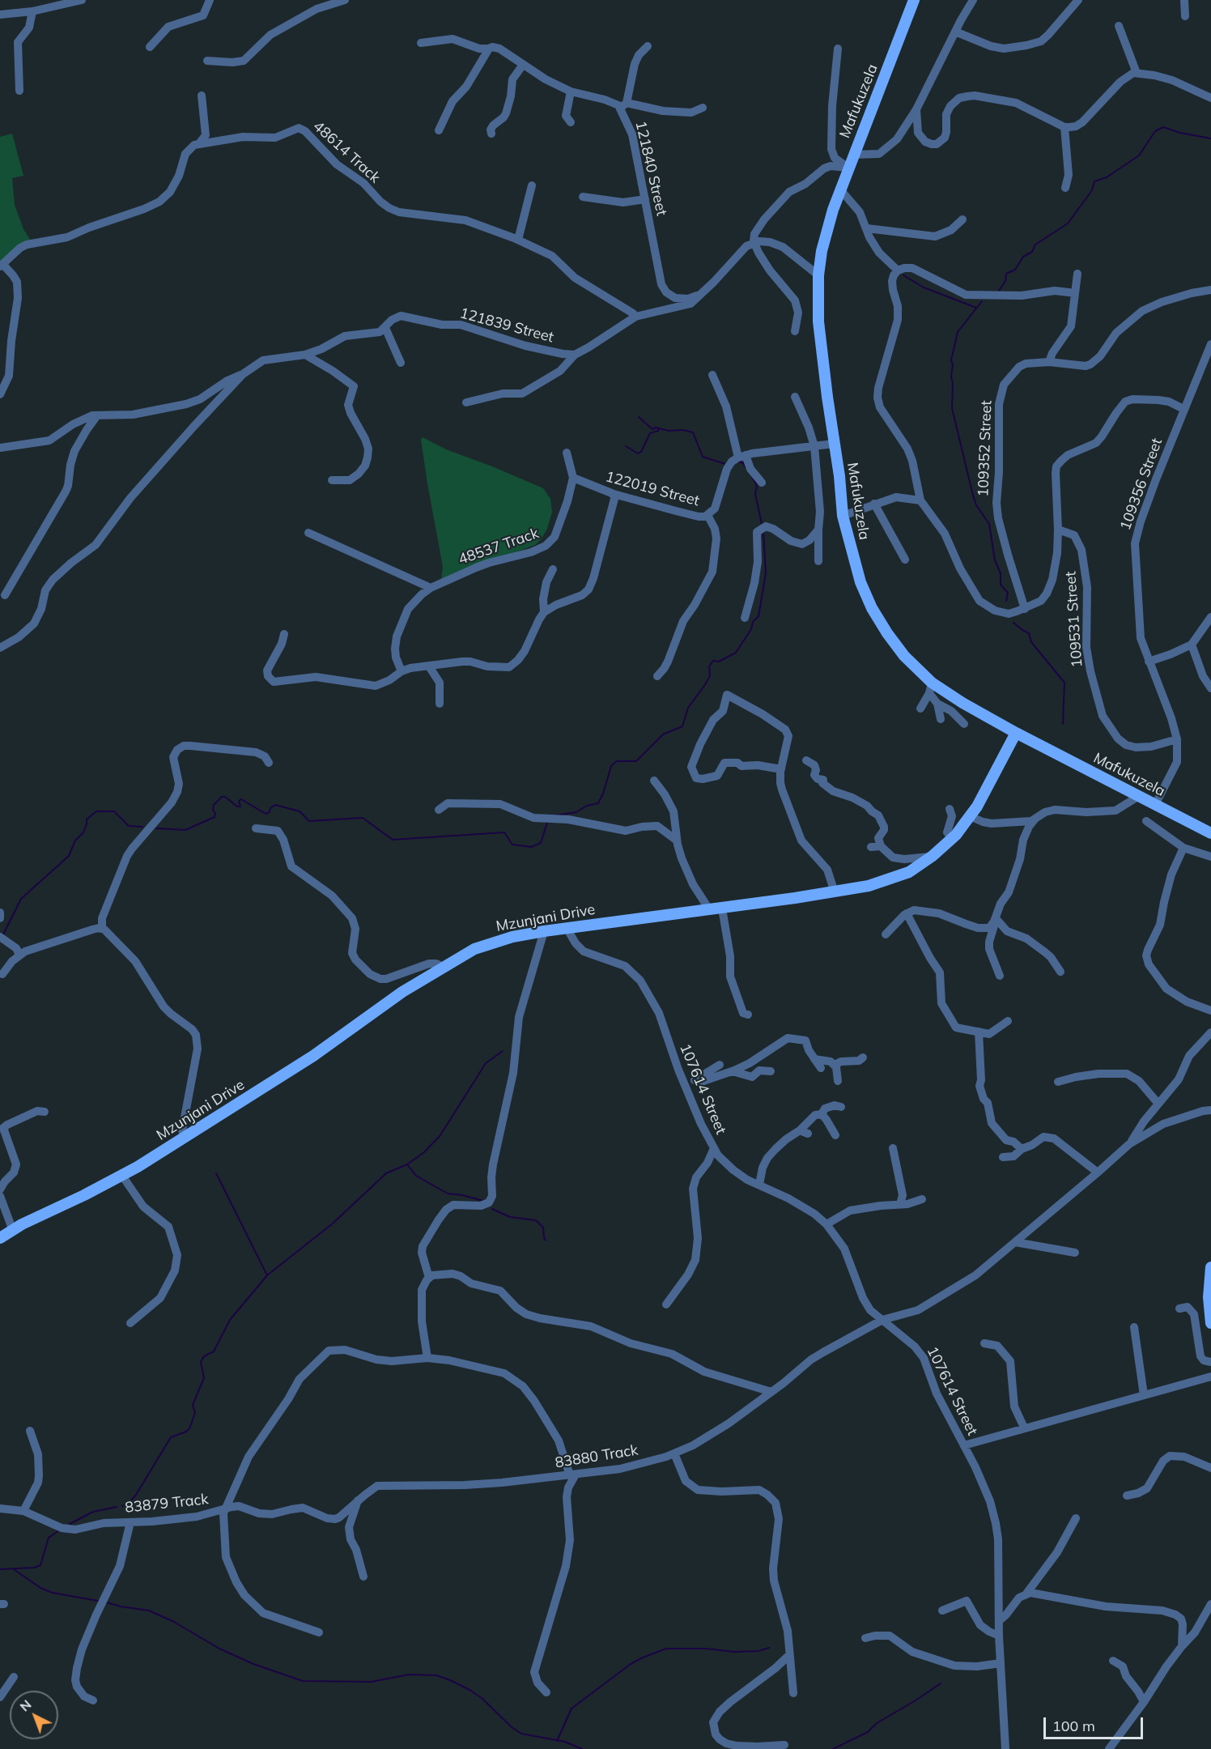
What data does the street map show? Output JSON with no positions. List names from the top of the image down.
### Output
{
  "streets": {
    "main road": ["Mafukuzela", "Mzunjani Drive"],
    "street": [
      "48614 Track",
      "121840 Street",
      "121839 Street",
      "109352 Street",
      "109356 Street",
      "122019 Street",
      "48537 Track",
      "109531 Street",
      "107614 Street",
      "83880 Track",
      "83879 Track"
    ]
  },
  "crossings": [
    ["Mafukuzela", "109356 Street"],
    ["Mafukuzela", "Mzunjani Drive"],
    ["109356 Street", "109531 Street"],
    ["122019 Street", "48537 Track"],
    ["Mzunjani Drive", "107614 Street"],
    ["107614 Street", "83880 Track"],
    ["83880 Track", "83879 Track"]
  ],
  "scale_bar": "100 m",
  "north": "top left"
}
